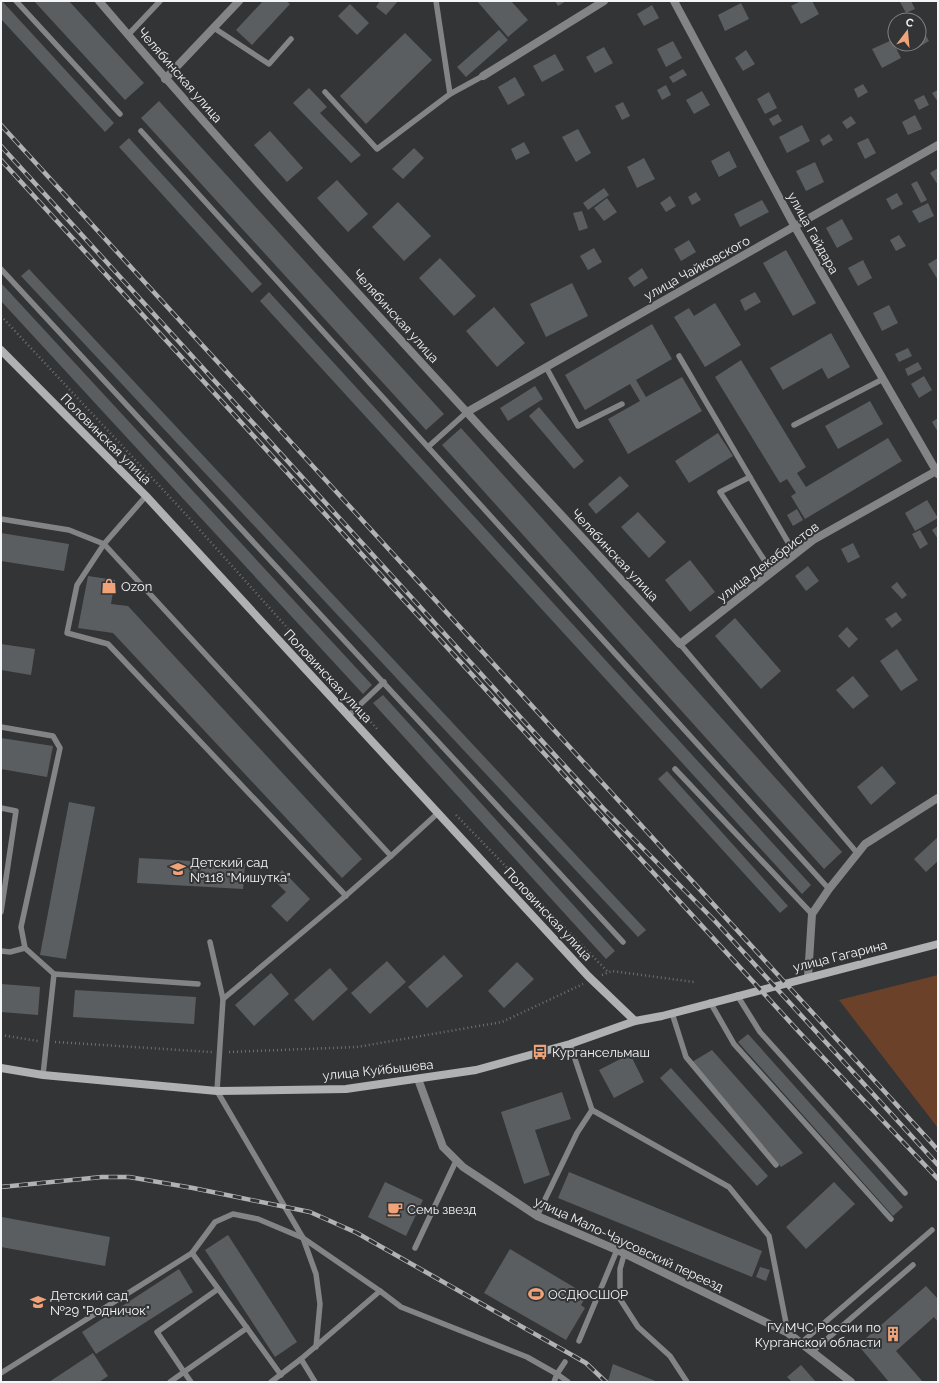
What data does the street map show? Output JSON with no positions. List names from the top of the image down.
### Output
{
  "streets": {
    "main road": ["Половинская улица", "улица Гагарина", "улица Куйбышева"],
    "street": [
      "Челябинская улица",
      "улица Гайдара",
      "улица Чайковского",
      "улица Декабристов",
      "улица Мало-Чаусовский переезд"
    ]
  },
  "crossings": [
    ["Челябинская улица", "улица Чайковского"],
    ["Челябинская улица", "улица Декабристов"],
    ["улица Гайдара", "улица Чайковского"],
    ["улица Гайдара", "улица Декабристов"],
    ["Половинская улица", "улица Куйбышева"],
    ["улица Гагарина", "улица Куйбышева"],
    ["улица Куйбышева", "улица Мало-Чаусовский переезд"]
  ],
  "places": {
    "shop": ["Ozon"],
    "school or university": ["Детский сад №118 \"Мишутка\"", "Детский сад №29 \"Родничок\""],
    "bus stop": ["Кургансельмаш"],
    "cafe": ["Семь звезд"],
    "sports": ["ОСДЮСШОР"],
    "building": ["ГУ МЧС России по Курганской области"]
  },
  "north": "top"
}
